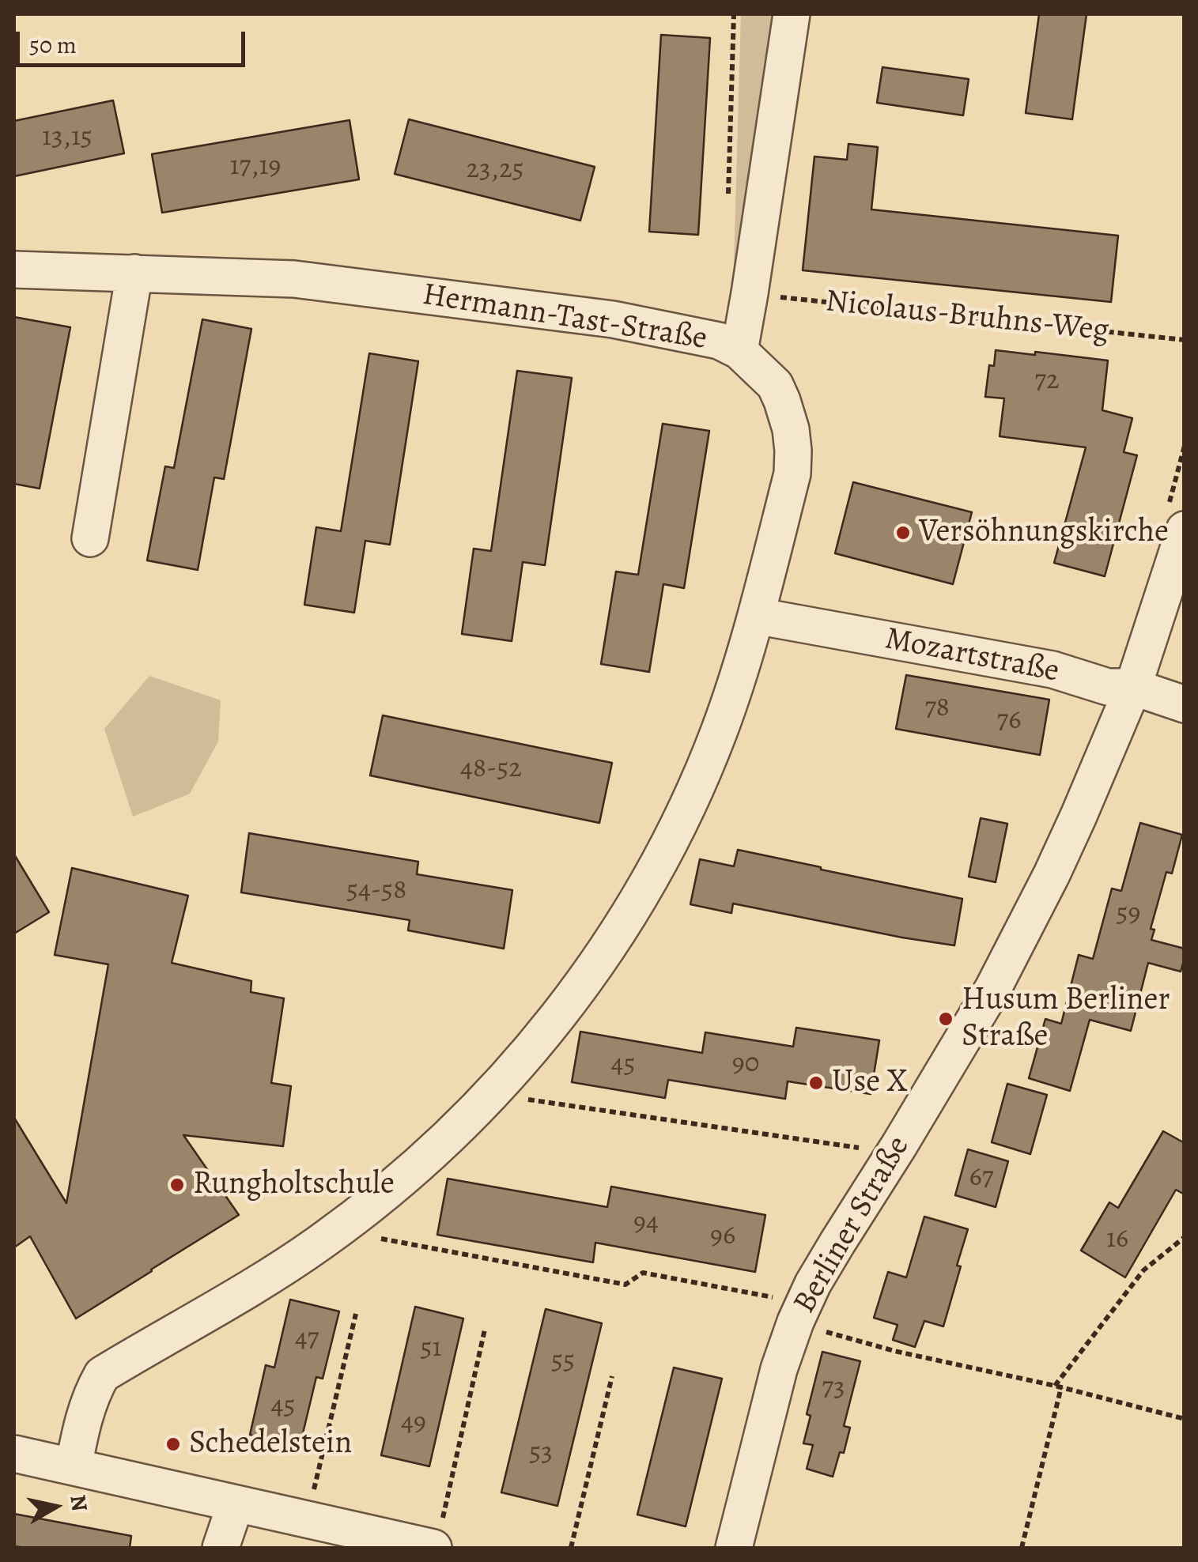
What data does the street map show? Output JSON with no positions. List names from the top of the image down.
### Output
{
  "streets": {
    "street": ["Hermann-Tast-Straße", "Mozartstraße", "Berliner Straße"],
    "path": ["Nicolaus-Bruhns-Weg"]
  },
  "crossings": [
    ["Hermann-Tast-Straße", "Mozartstraße"],
    ["Mozartstraße", "Berliner Straße"]
  ],
  "places": [
    "Versöhnungskirche",
    "Husum Berliner Straße",
    "Use X",
    "Rungholtschule",
    "Schedelstein"
  ],
  "house_numbers": [
    "13,15",
    "17,19",
    "23,25",
    "72",
    "78",
    "76",
    "48-52",
    "54-58",
    "59",
    "90",
    "45",
    "67",
    "94",
    "96",
    "16",
    "47",
    "51",
    "55",
    "73",
    "45",
    "49",
    "53"
  ],
  "scale_bar": "50 m",
  "north": "right"
}
